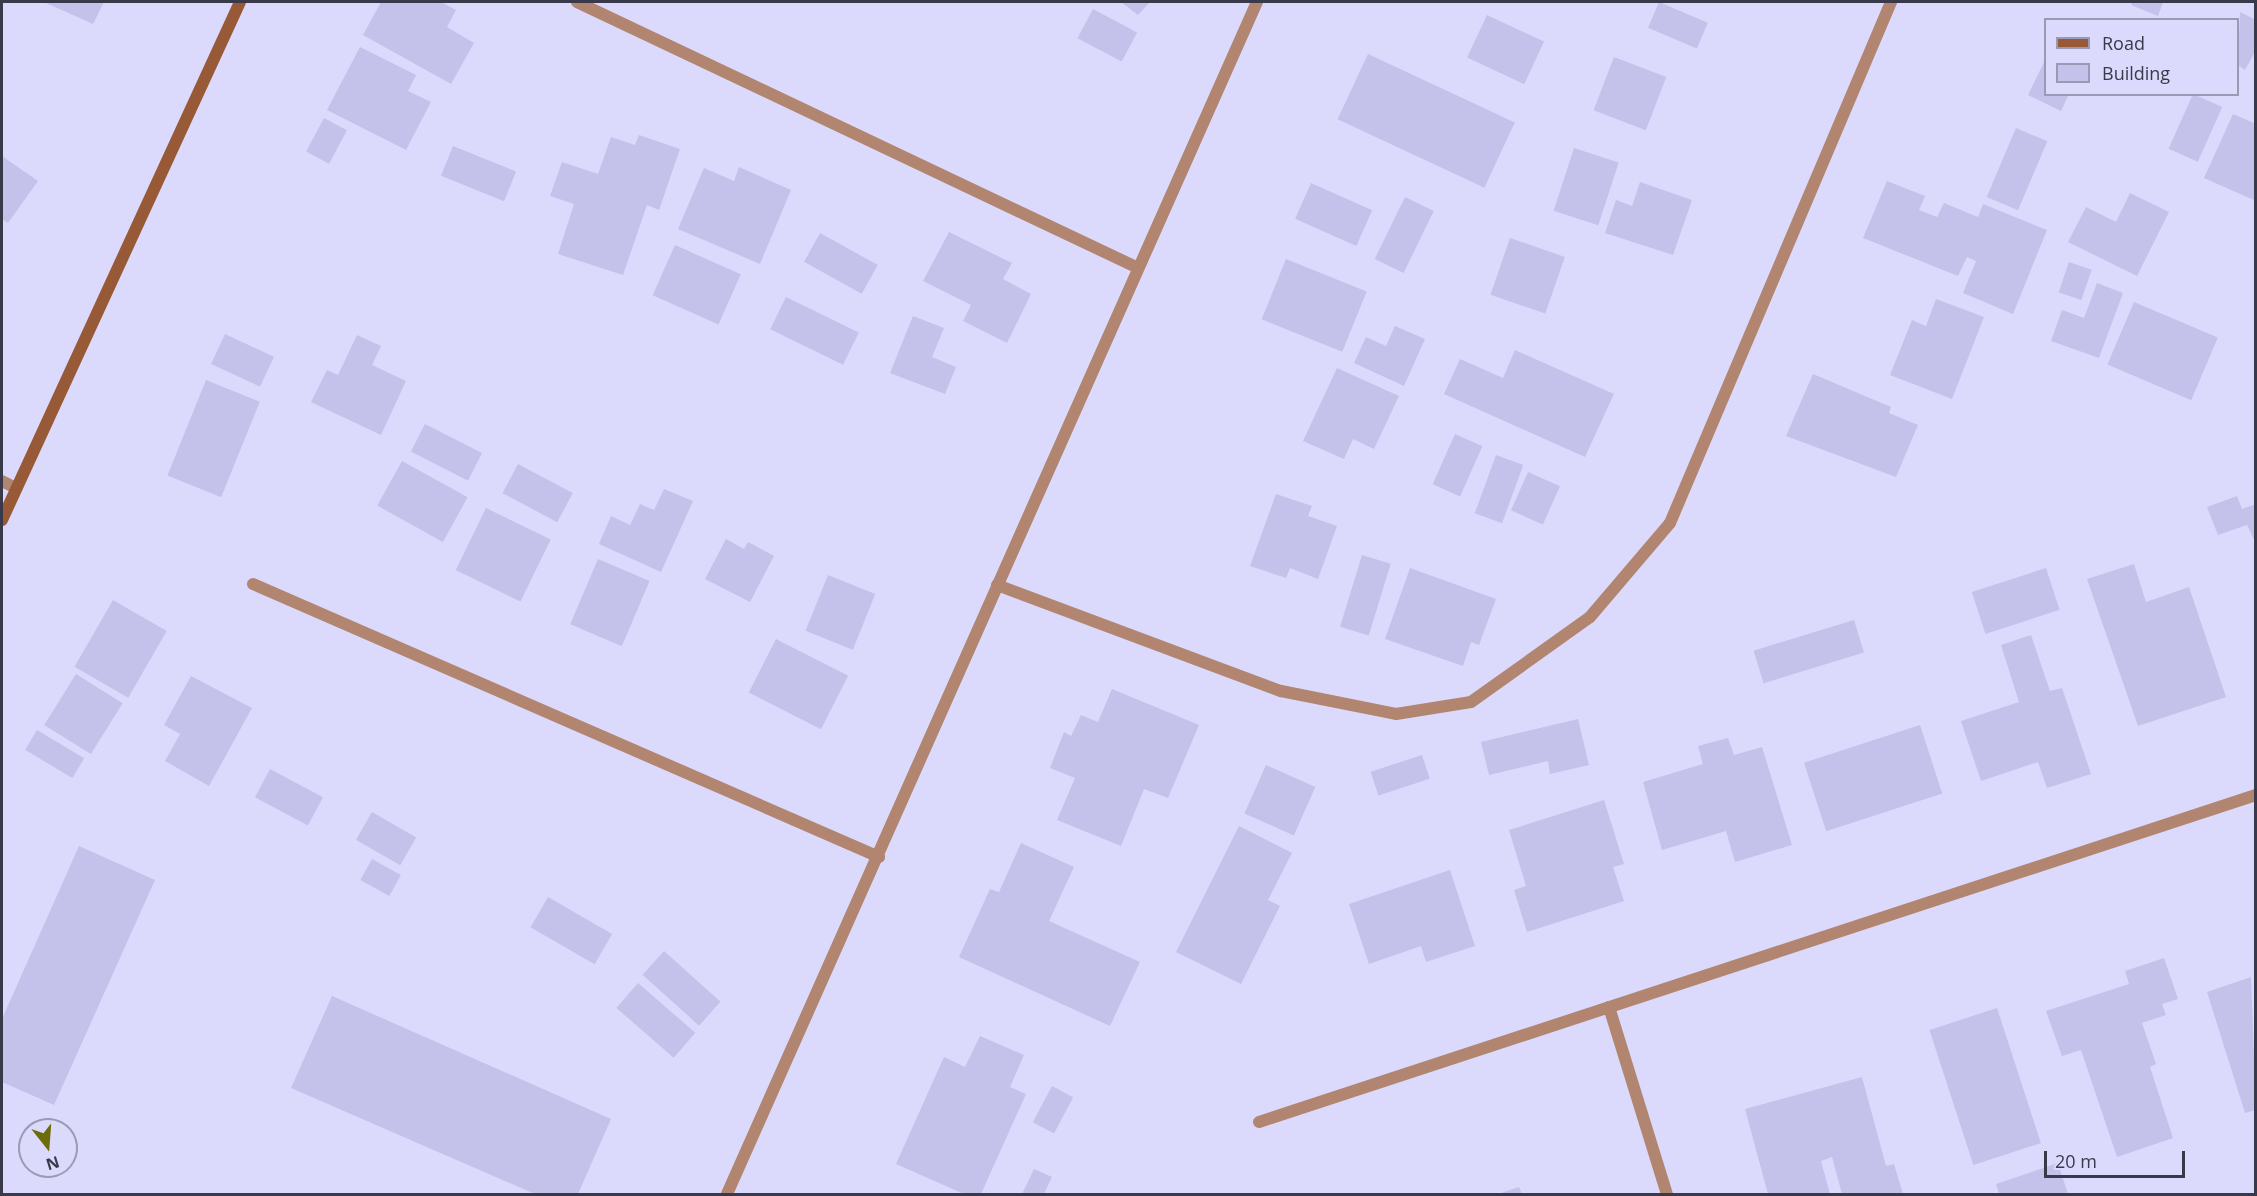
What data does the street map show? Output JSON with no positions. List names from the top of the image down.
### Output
{
  "legend": ["Road", "Building"],
  "scale_bar": "20 m",
  "north": "bottom"
}
